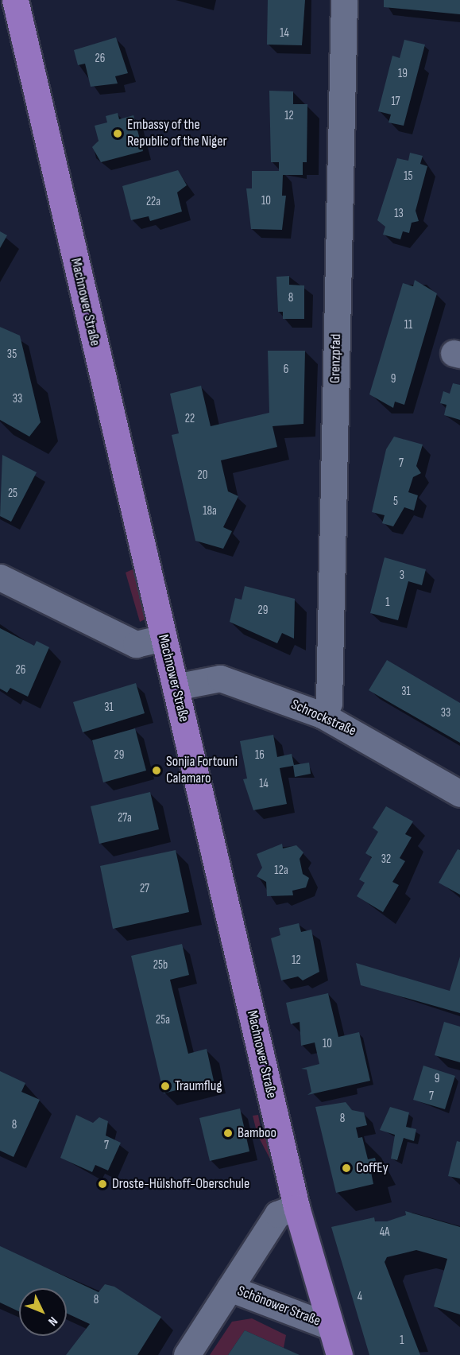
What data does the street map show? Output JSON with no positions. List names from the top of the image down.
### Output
{
  "streets": {
    "main road": ["Machnower Straße"],
    "street": ["Grenzpfad", "Schrockstraße", "Schönower Straße"]
  },
  "crossings": [
    ["Machnower Straße", "Schrockstraße"],
    ["Machnower Straße", "Schönower Straße"],
    ["Grenzpfad", "Schrockstraße"]
  ],
  "places": [
    "Embassy of the Republic of the Niger",
    "Sonjia Fortouni Calamaro",
    "Traumflug",
    "Bamboo",
    "CoffEy",
    "Droste-Hülshoff-Oberschule"
  ],
  "house_numbers": [
    "14",
    "26",
    "19",
    "17",
    "12",
    "15",
    "10",
    "22a",
    "13",
    "8",
    "11",
    "35",
    "6",
    "9",
    "33",
    "22",
    "7",
    "20",
    "25",
    "5",
    "18a",
    "3",
    "1",
    "29",
    "26",
    "31",
    "31",
    "33",
    "29",
    "16",
    "14",
    "27a",
    "32",
    "12a",
    "27",
    "12",
    "25b",
    "25a",
    "10",
    "9",
    "7",
    "8",
    "8",
    "7",
    "4A",
    "4",
    "8",
    "1"
  ],
  "north": "bottom right"
}
